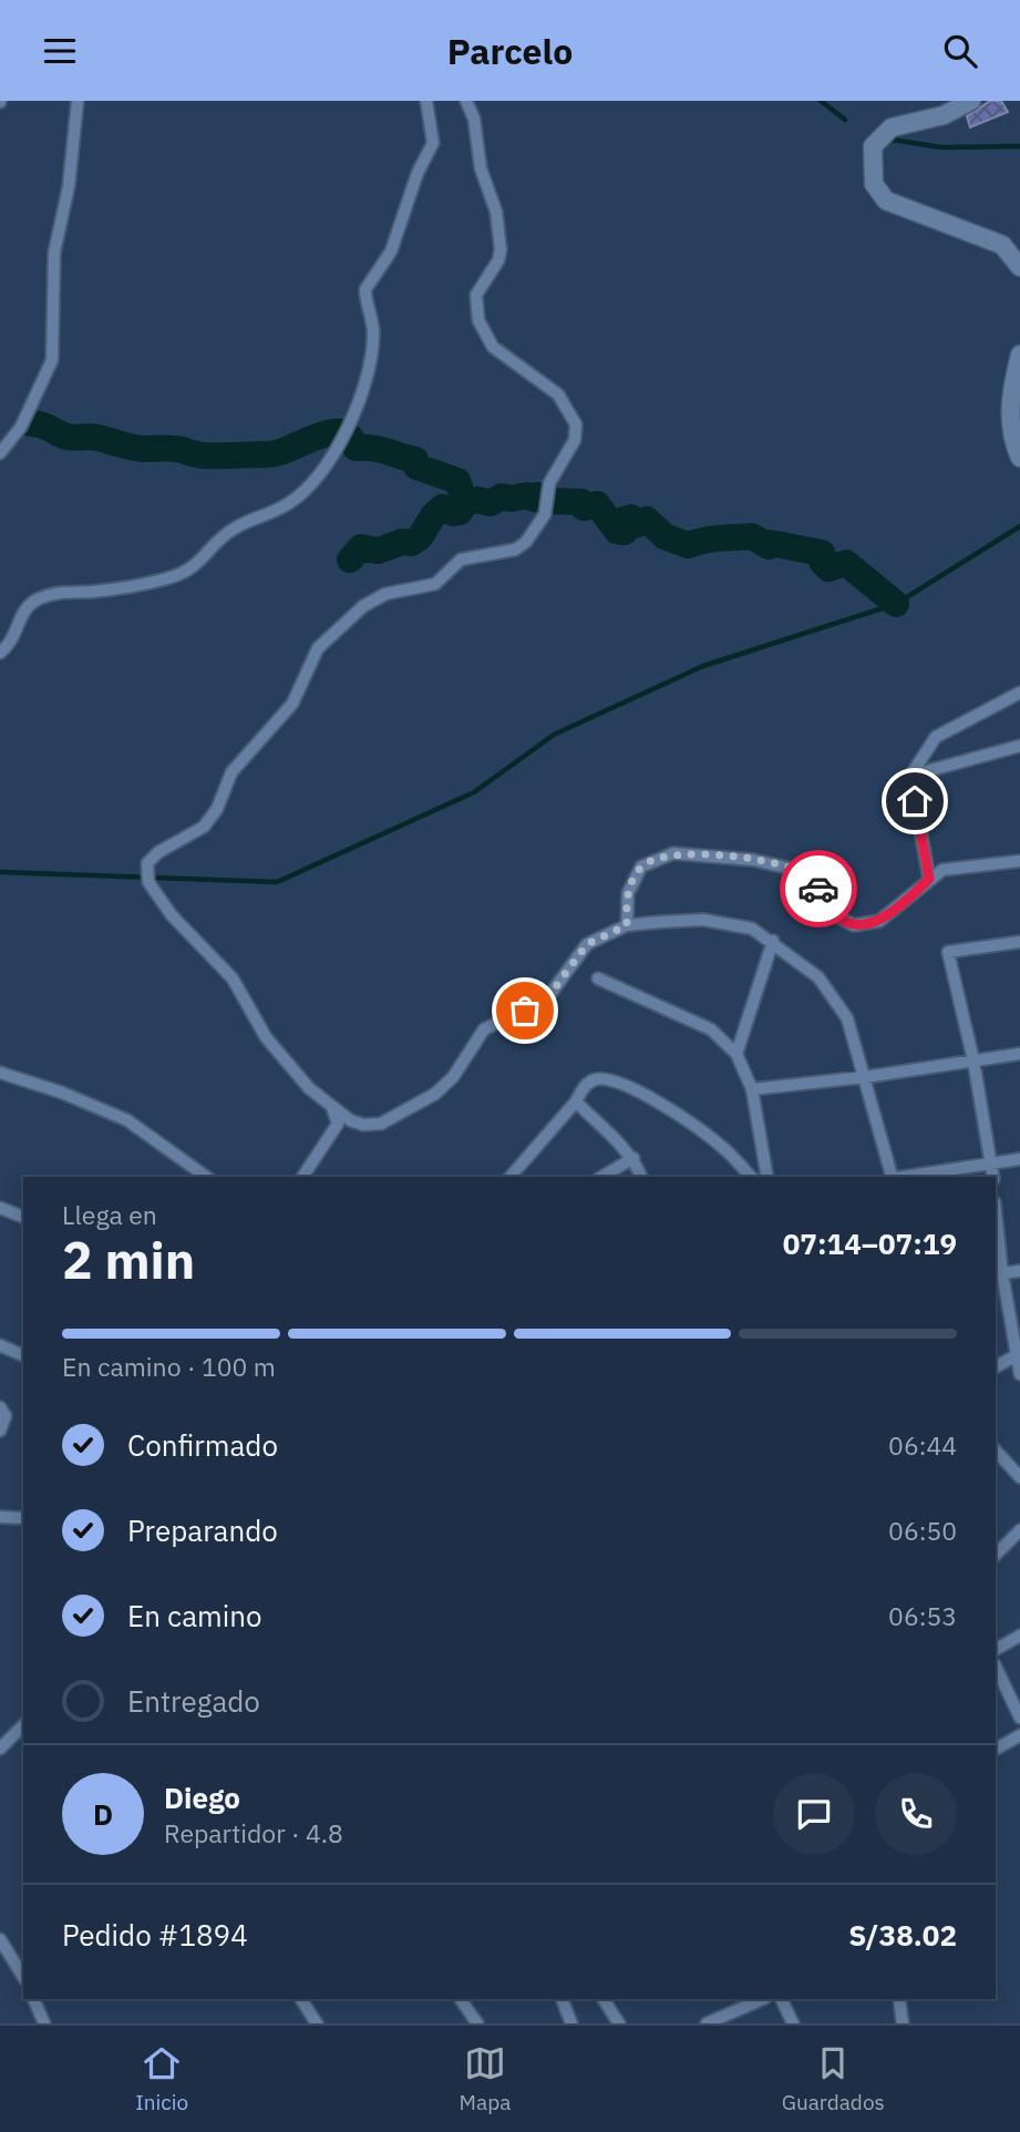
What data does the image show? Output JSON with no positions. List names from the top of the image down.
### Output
{
  "page": {
    "header": "Parcelo",
    "heading": ["2 min", "Llega en", "07:14–07:19"],
    "panel": [
      "Diego",
      "Repartidor · 4.8",
      "Pedido #1894",
      "S/38.02"
    ],
    "bar": "En camino · 100 m",
    "list": [
      ["Confirmado", "06:44"],
      ["Preparando", "06:50"],
      ["En camino", "06:53"],
      "Entregado"
    ],
    "round": "D",
    "tabs": ["Inicio", "Mapa", "Guardados"]
  }
}
